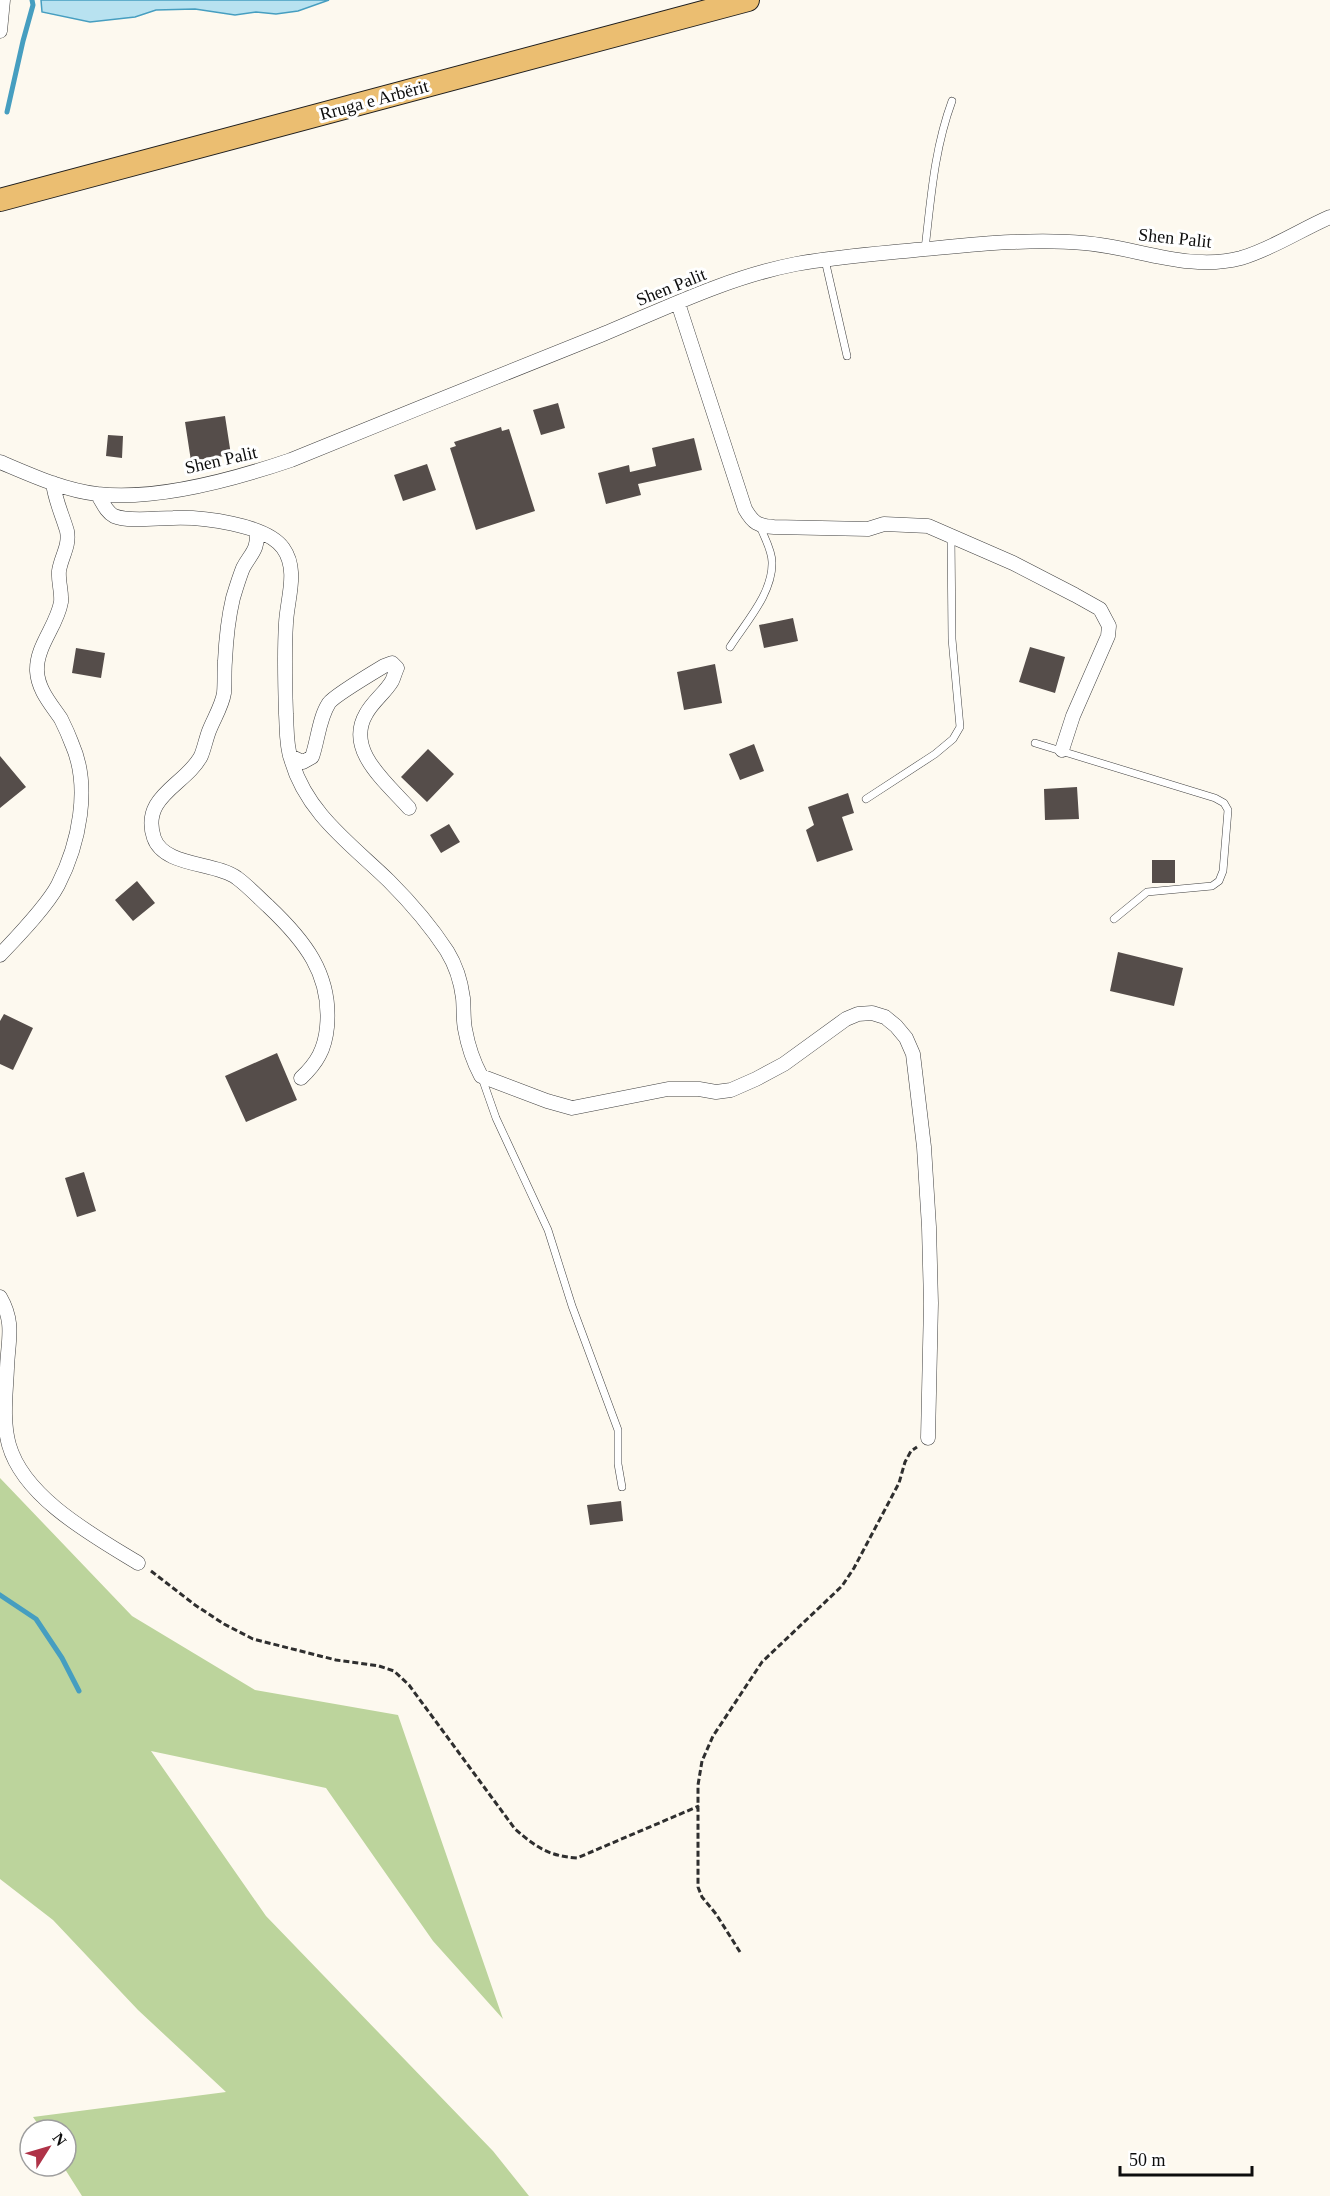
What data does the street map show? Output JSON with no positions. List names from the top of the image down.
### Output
{
  "streets": {
    "main road": ["Rruga e Arbërit"],
    "street": ["Shen Palit"]
  },
  "scale_bar": "50 m",
  "north": "top right"
}
